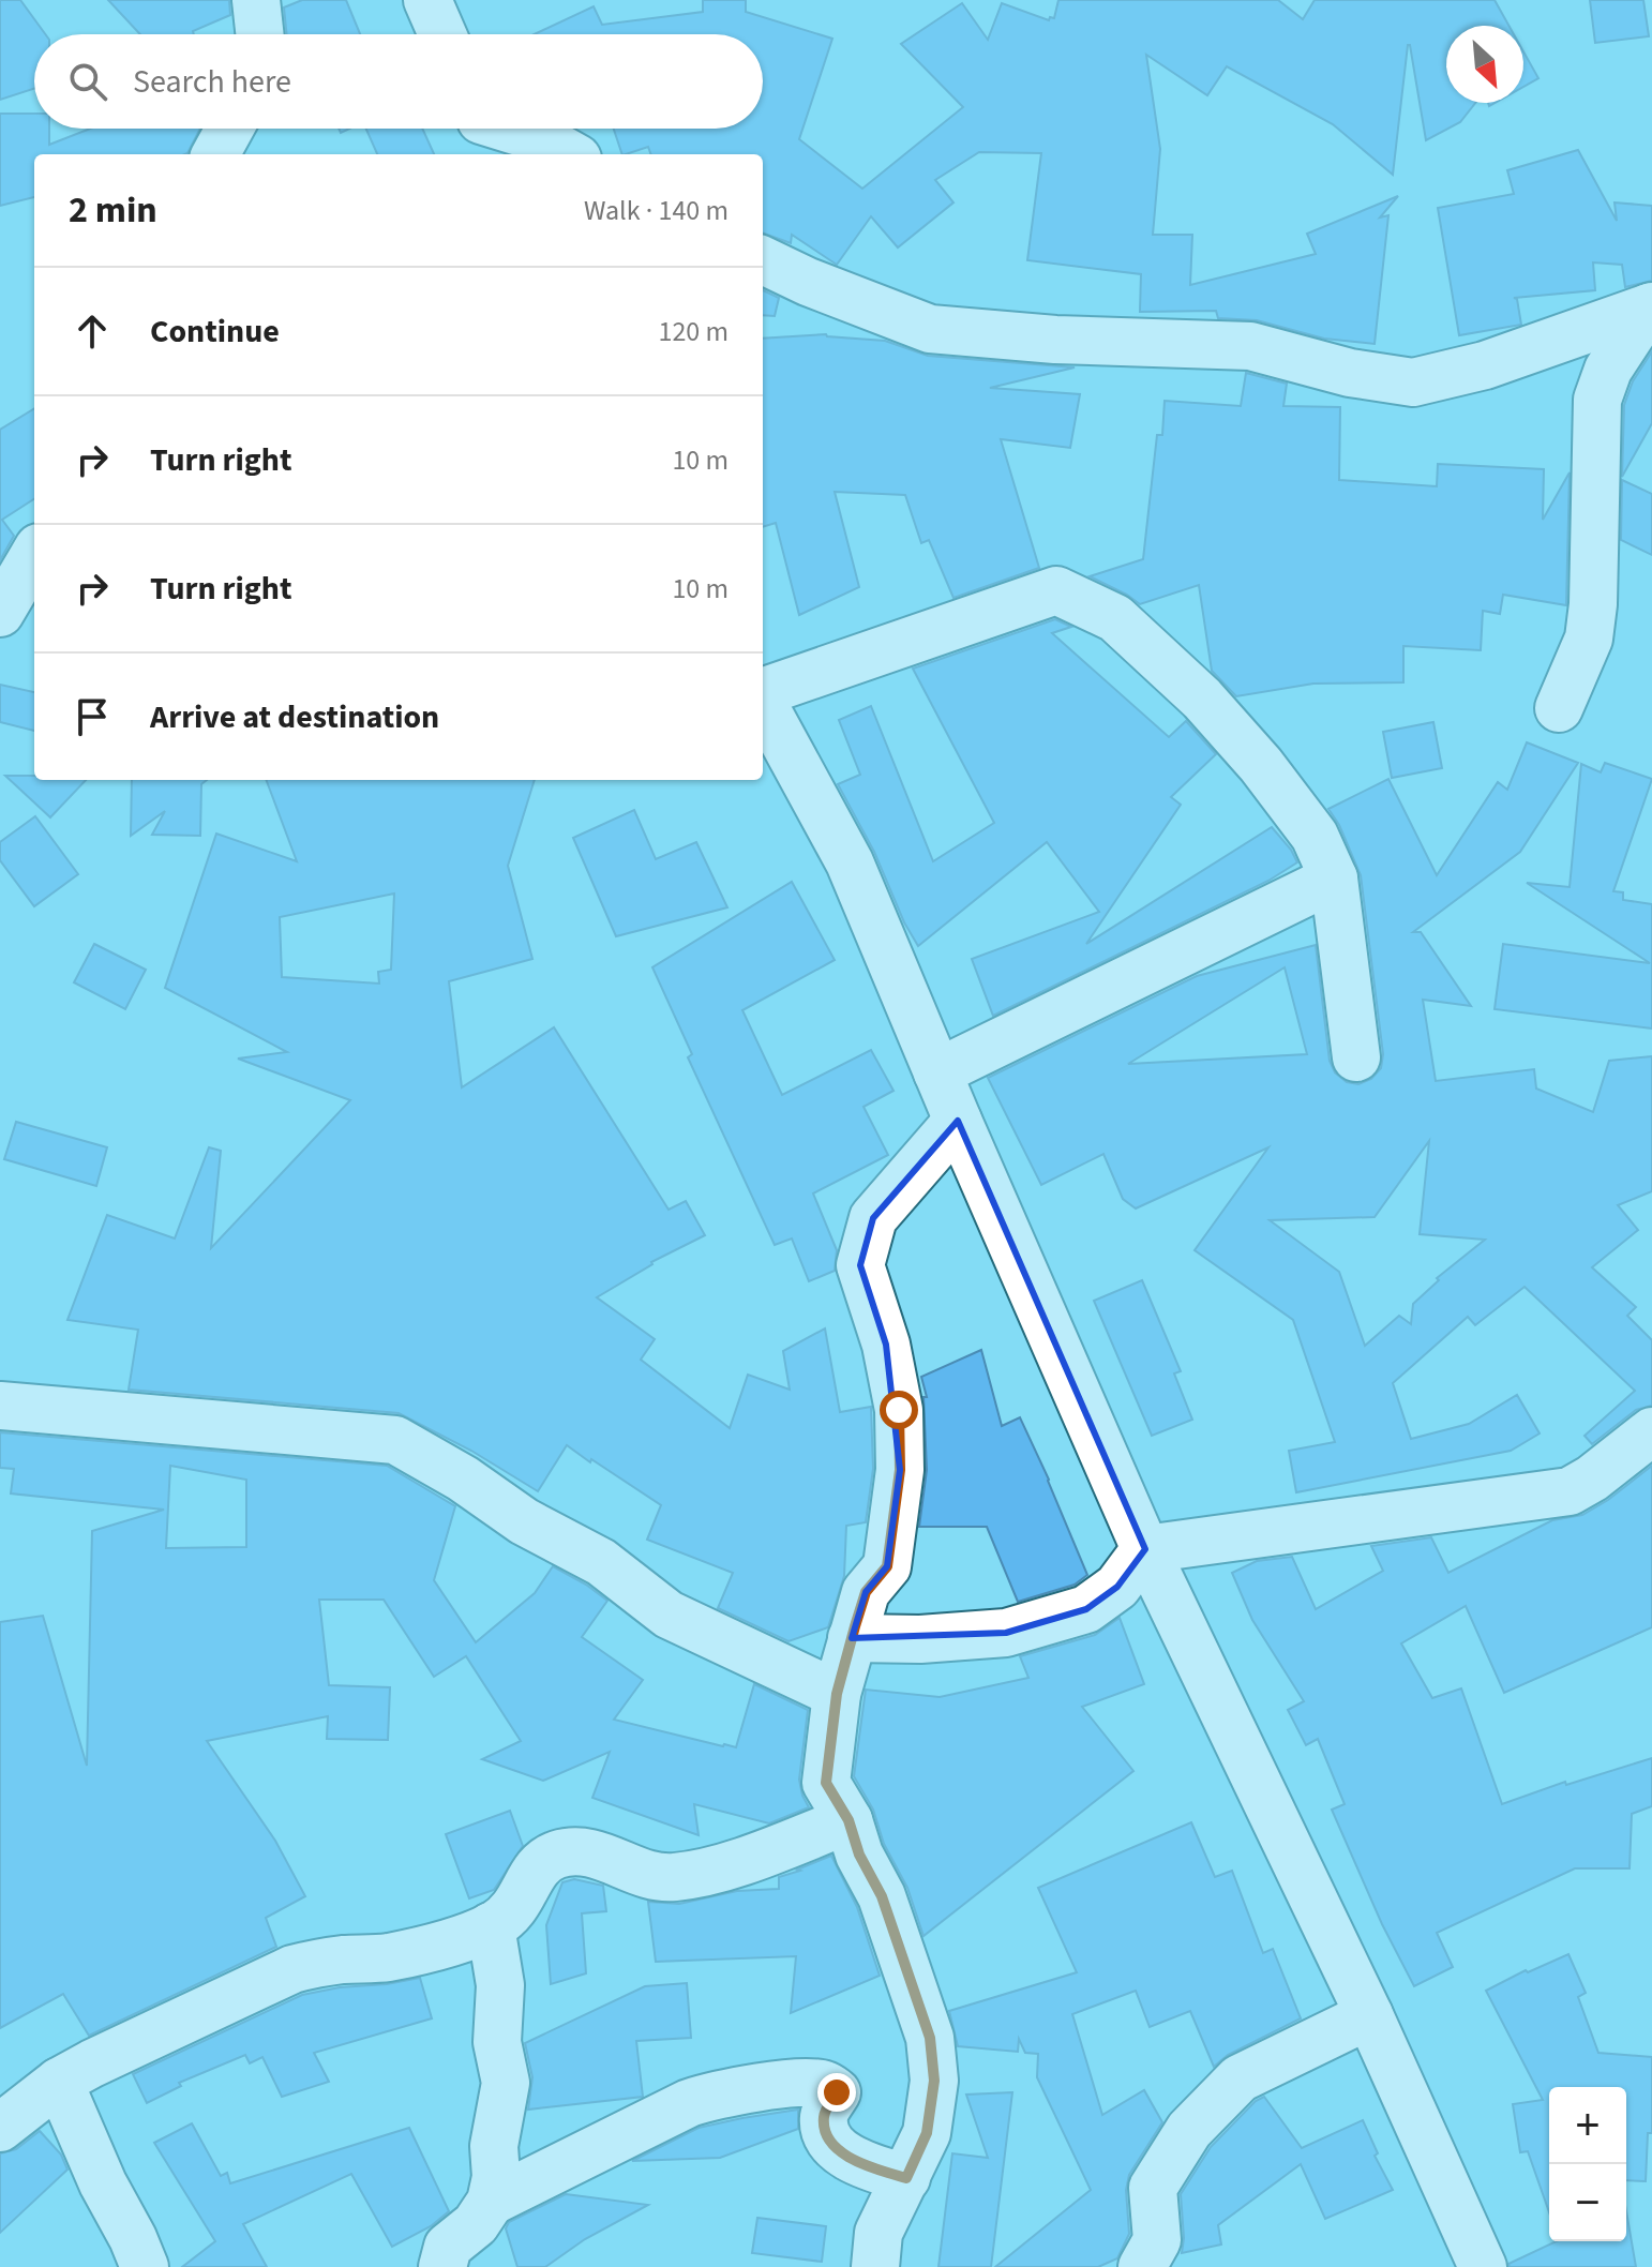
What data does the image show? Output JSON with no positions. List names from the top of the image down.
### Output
{
  "north": "bottom right",
  "page": {
    "search": "Search here",
    "heading": ["2 min", "Walk · 140 m"],
    "list": [
      ["Continue", "120 m"],
      ["Turn right", "10 m"],
      ["Turn right", "10 m"],
      "Arrive at destination"
    ],
    "map_buttons": ["+", "−"]
  }
}
